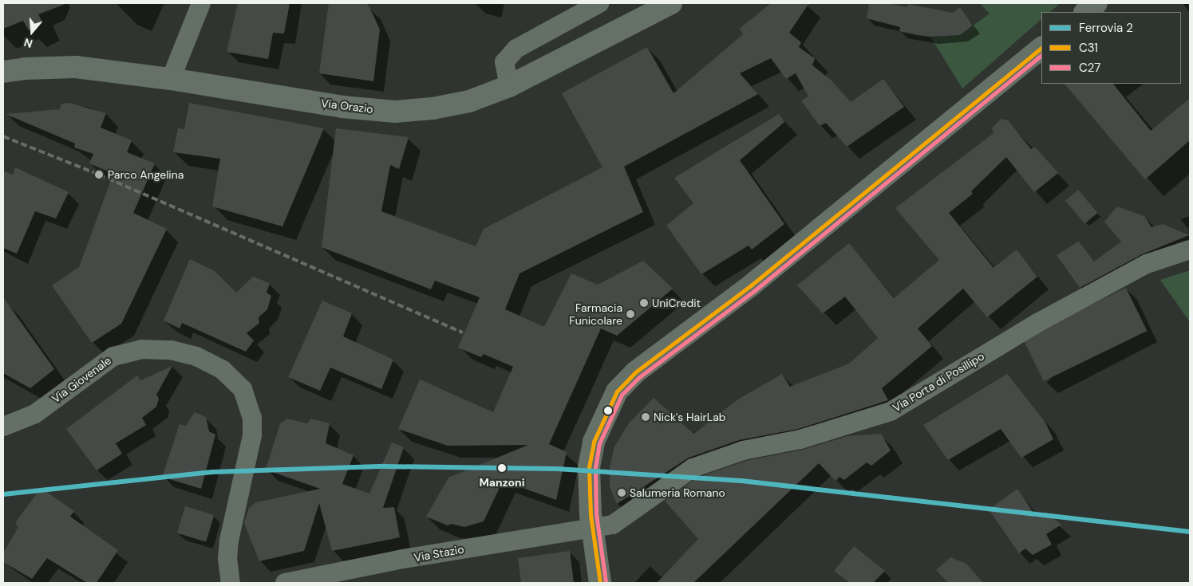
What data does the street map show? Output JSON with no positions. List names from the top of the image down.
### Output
{
  "streets": {
    "street": [
      "Via Orazio",
      "Via Giovenale",
      "Via Porta di Posillipo",
      "Via Stazio"
    ]
  },
  "crossings": [
    ["Via Porta di Posillipo", "Via Stazio"]
  ],
  "places": [
    "Parco Angelina",
    "UniCredit",
    "Farmacia Funicolare",
    "Nick's HairLab",
    "Manzoni",
    "Salumeria Romano"
  ],
  "lines": ["transit line C31", "transit line C27", "rail line 2"],
  "legend": ["Ferrovia 2", "C31", "C27"],
  "north": "bottom"
}
